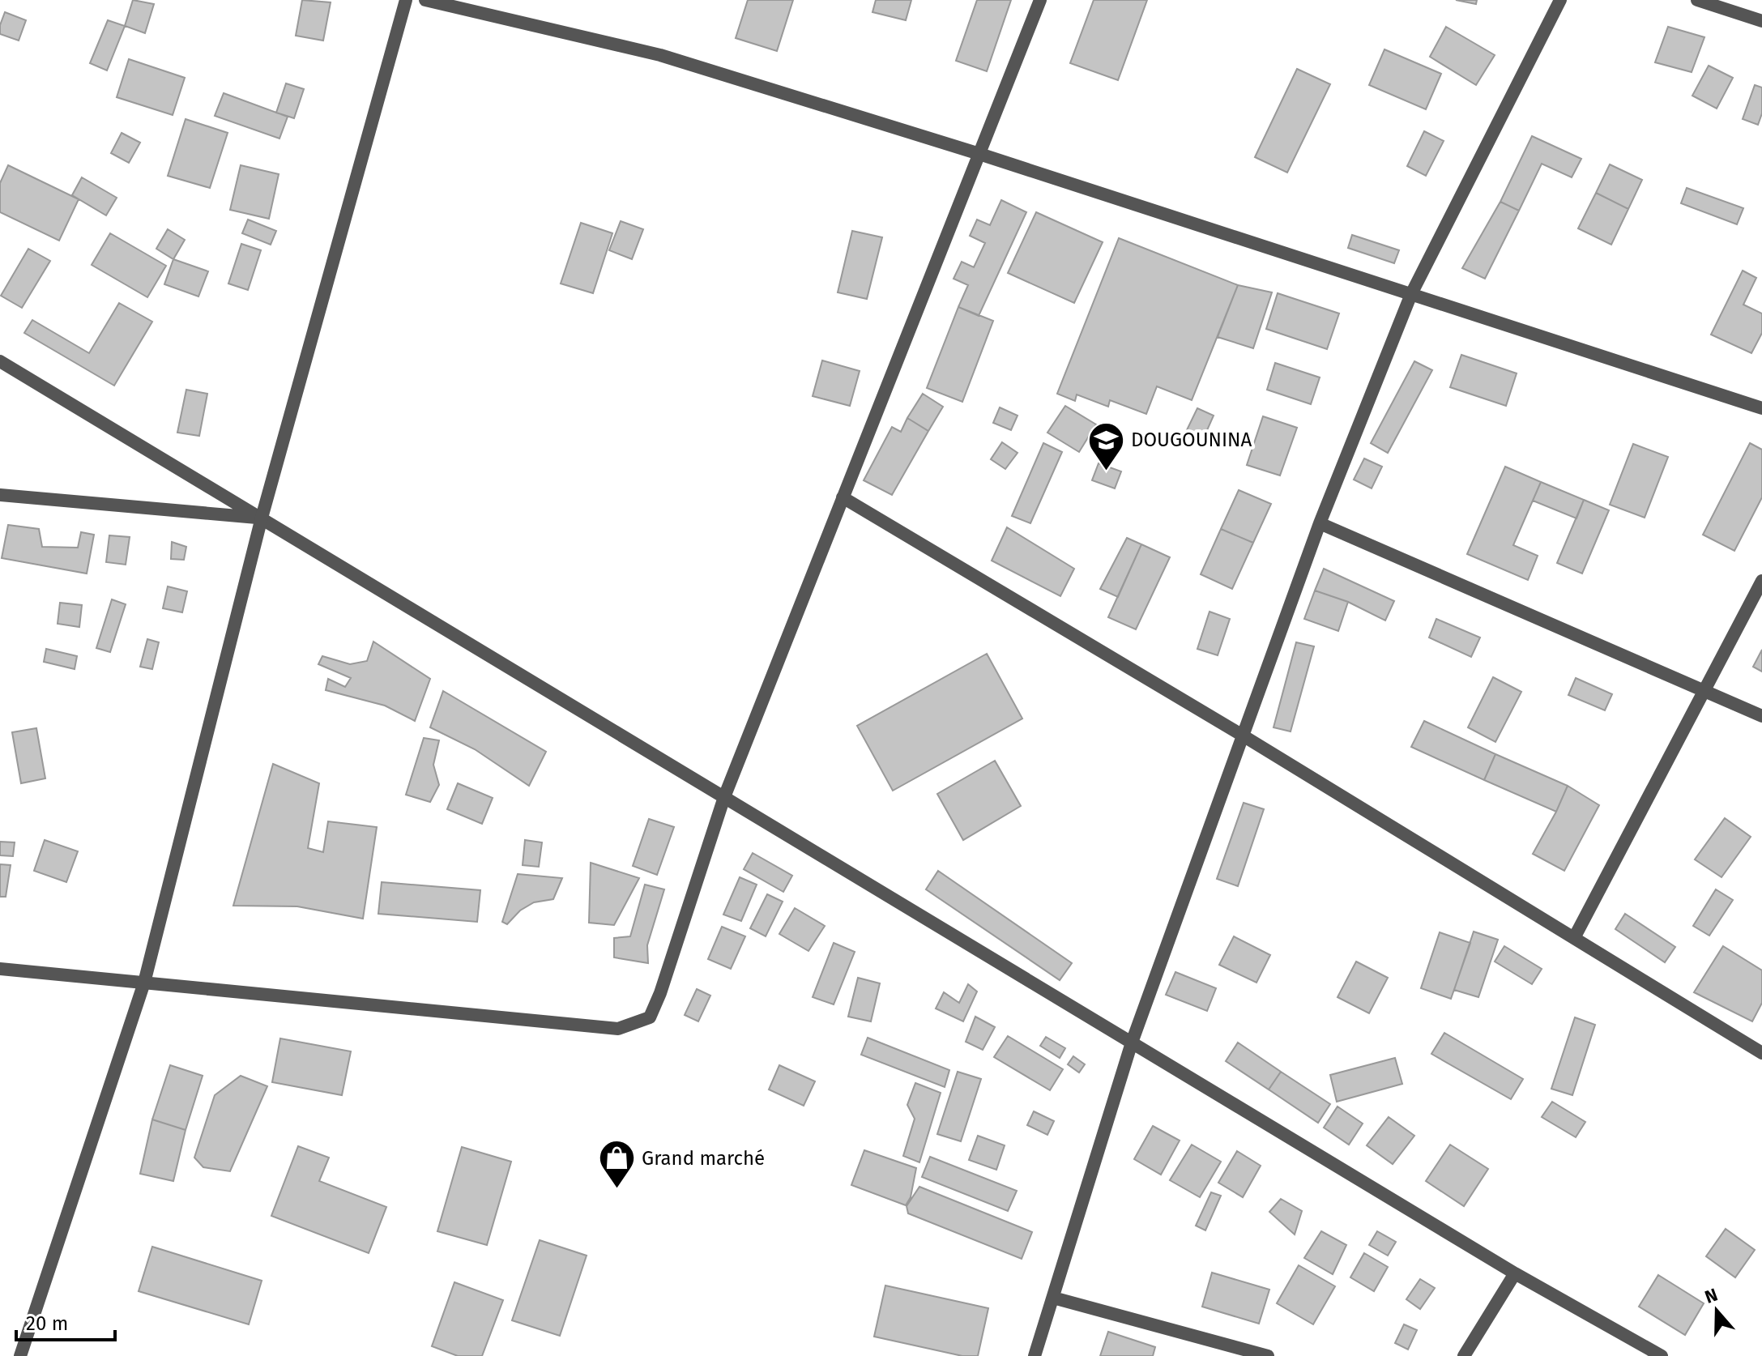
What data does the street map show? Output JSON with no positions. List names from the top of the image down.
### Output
{
  "places": {
    "school or university": ["DOUGOUNINA"],
    "shop": ["Grand marché"]
  },
  "scale_bar": "20 m",
  "north": "top"
}
